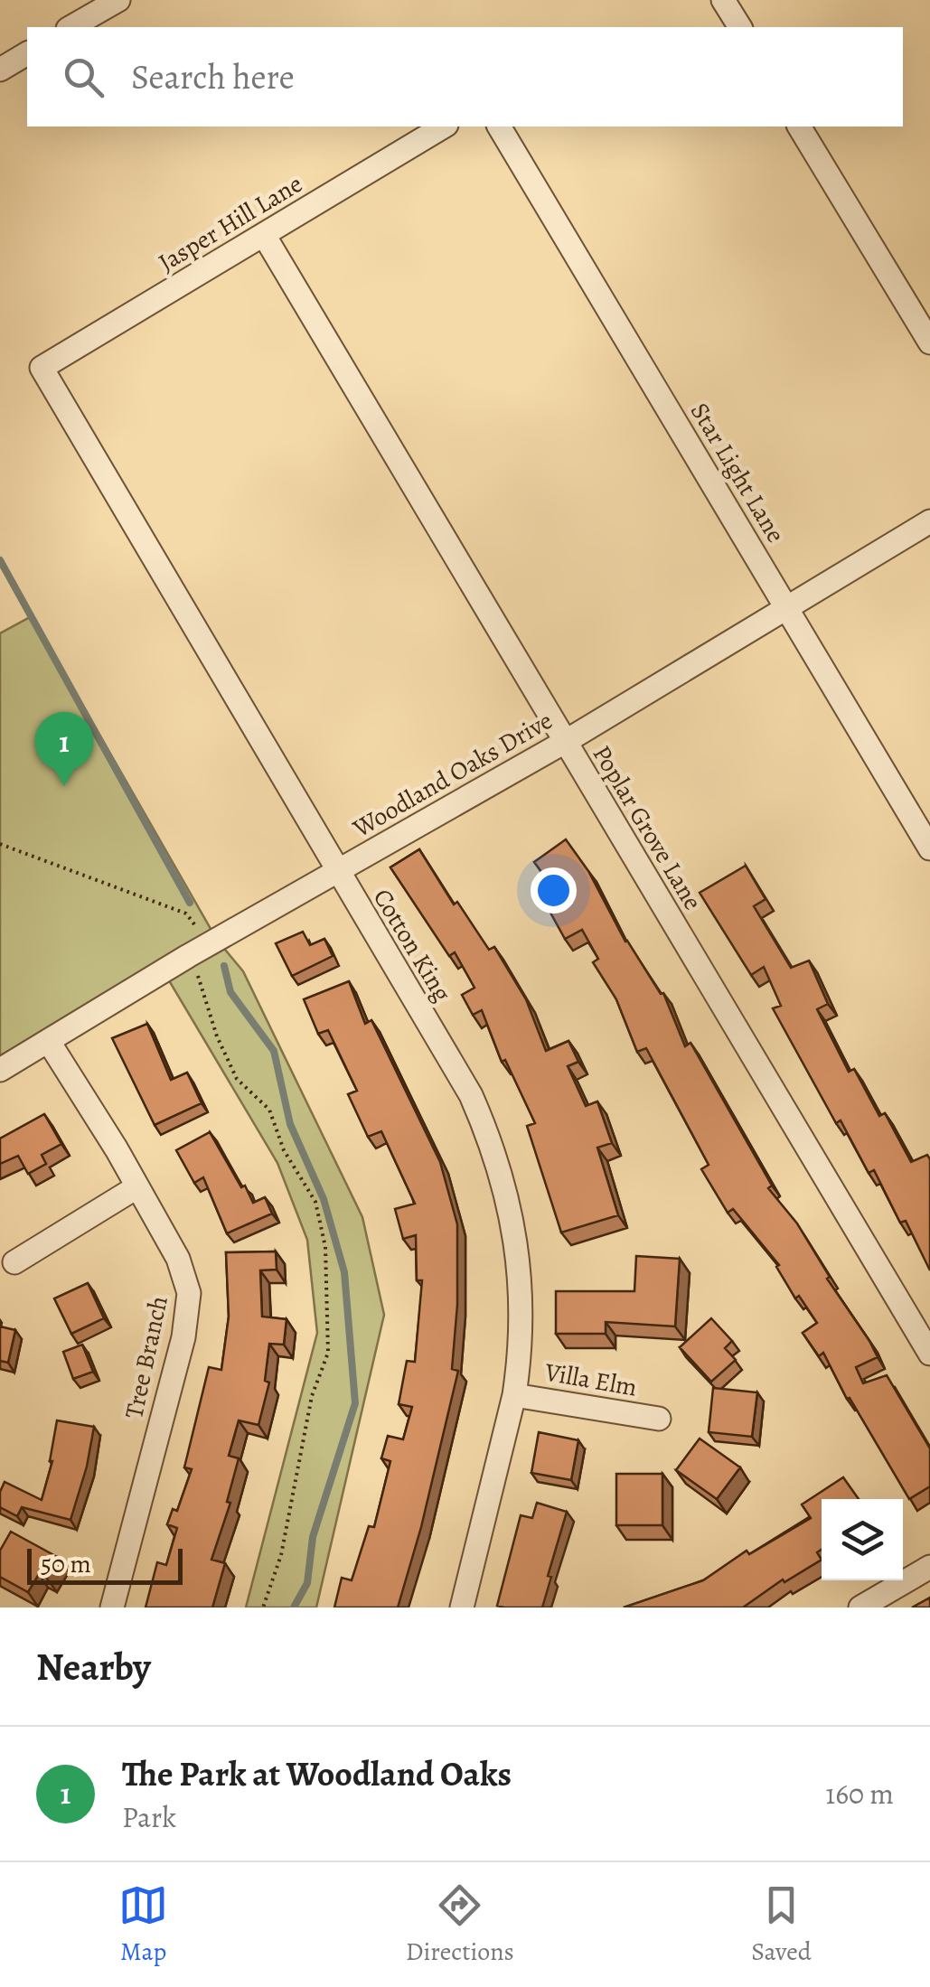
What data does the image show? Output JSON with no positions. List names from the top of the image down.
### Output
{
  "streets": {
    "street": [
      "Jasper Hill Lane",
      "Star Light Lane",
      "Woodland Oaks Drive",
      "Poplar Grove Lane",
      "Cotton King",
      "Tree Branch",
      "Villa Elm"
    ]
  },
  "crossings": [
    ["Jasper Hill Lane", "Poplar Grove Lane"],
    ["Jasper Hill Lane", "Cotton King"],
    ["Star Light Lane", "Woodland Oaks Drive"],
    ["Woodland Oaks Drive", "Poplar Grove Lane"],
    ["Woodland Oaks Drive", "Cotton King"],
    ["Woodland Oaks Drive", "Tree Branch"],
    ["Cotton King", "Villa Elm"]
  ],
  "scale_bar": "50 m",
  "page": {
    "search": "Search here",
    "pins": "1",
    "scale": "50 m",
    "heading": "Nearby",
    "list": [
      {
        "mark": "1",
        "name": "The Park at Woodland Oaks",
        "note": "Park",
        "value": "160 m"
      }
    ],
    "nav": ["Map", "Directions", "Saved"]
  }
}
